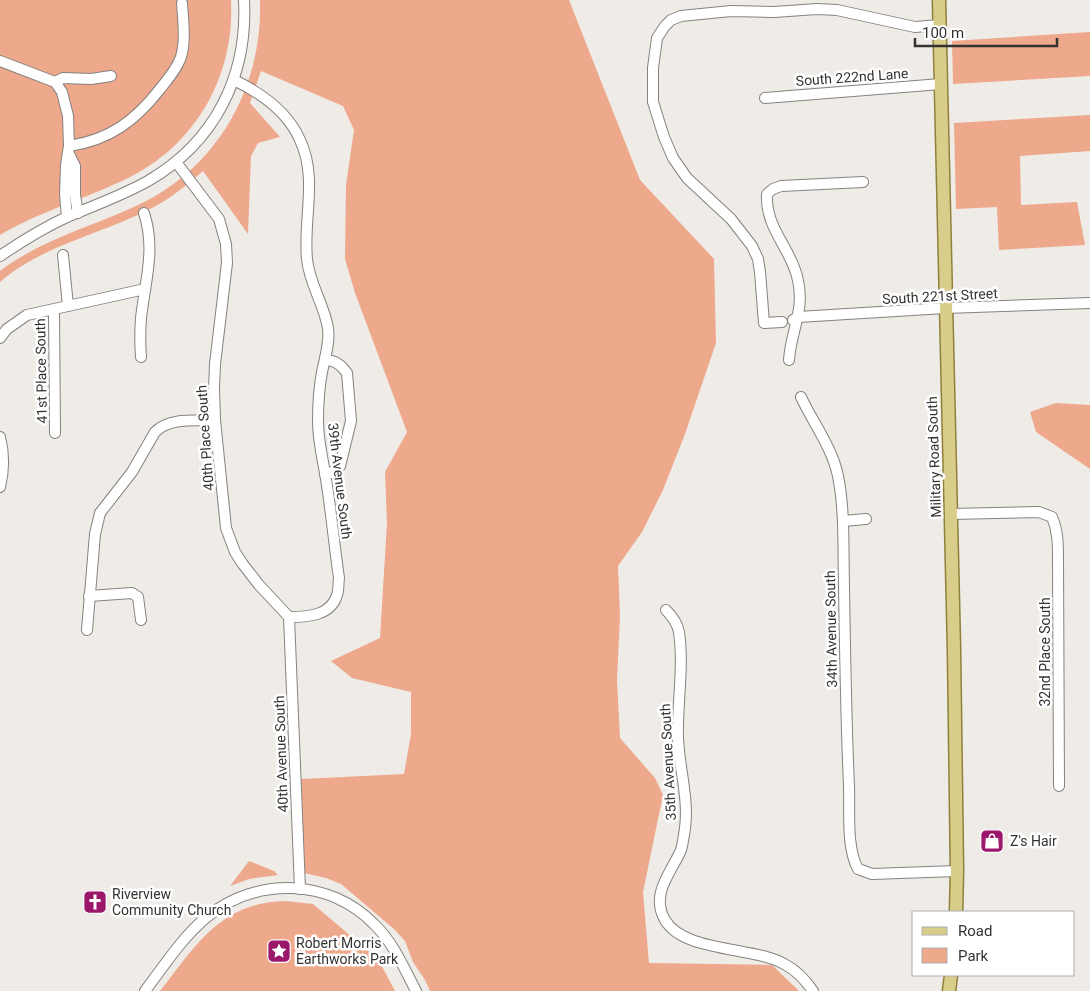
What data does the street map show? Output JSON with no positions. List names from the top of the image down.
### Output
{
  "streets": {
    "main road": ["Military Road South"],
    "street": [
      "South 222nd Lane",
      "South 221st Street",
      "41st Place South",
      "40th Place South",
      "39th Avenue South",
      "34th Avenue South",
      "32nd Place South",
      "40th Avenue South",
      "35th Avenue South"
    ]
  },
  "crossings": [
    ["South 222nd Lane", "Military Road South"],
    ["South 221st Street", "Military Road South"],
    ["40th Place South", "39th Avenue South"],
    ["40th Place South", "40th Avenue South"],
    ["Military Road South", "34th Avenue South"],
    ["Military Road South", "32nd Place South"],
    ["39th Avenue South", "40th Avenue South"]
  ],
  "places": {
    "shop": ["Z's Hair"],
    "church": ["Riverview Community Church"],
    "place": ["Robert Morris Earthworks Park"]
  },
  "legend": ["Road", "Park"],
  "scale_bar": "100 m"
}
